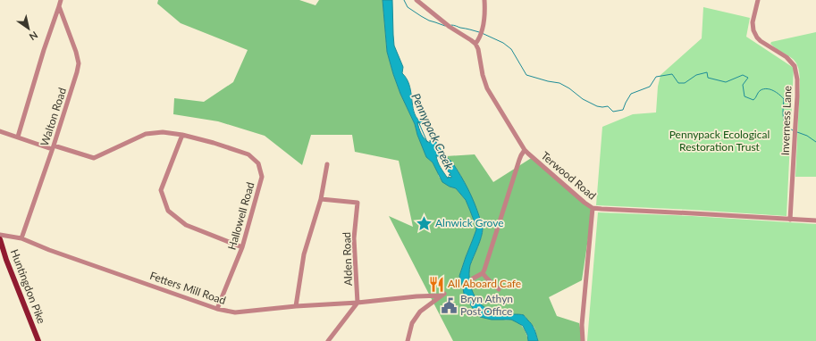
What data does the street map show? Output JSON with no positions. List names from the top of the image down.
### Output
{
  "streets": {
    "main road": ["Huntingdon Pike"],
    "street": [
      "Walton Road",
      "Inverness Lane",
      "Terwood Road",
      "Hallowell Road",
      "Alden Road",
      "Fetters Mill Road"
    ]
  },
  "crossings": [
    ["Walton Road", "Hallowell Road"],
    ["Walton Road", "Fetters Mill Road"],
    ["Inverness Lane", "Terwood Road"],
    ["Hallowell Road", "Fetters Mill Road"],
    ["Alden Road", "Fetters Mill Road"]
  ],
  "water": ["Pennypack Creek"],
  "parks": ["Pennypack Ecological Restoration Trust"],
  "places": {
    "place": ["Alnwick Grove"],
    "restaurant": ["All Aboard Cafe"],
    "public building": ["Bryn Athyn Post Office"]
  },
  "north": "bottom right"
}
